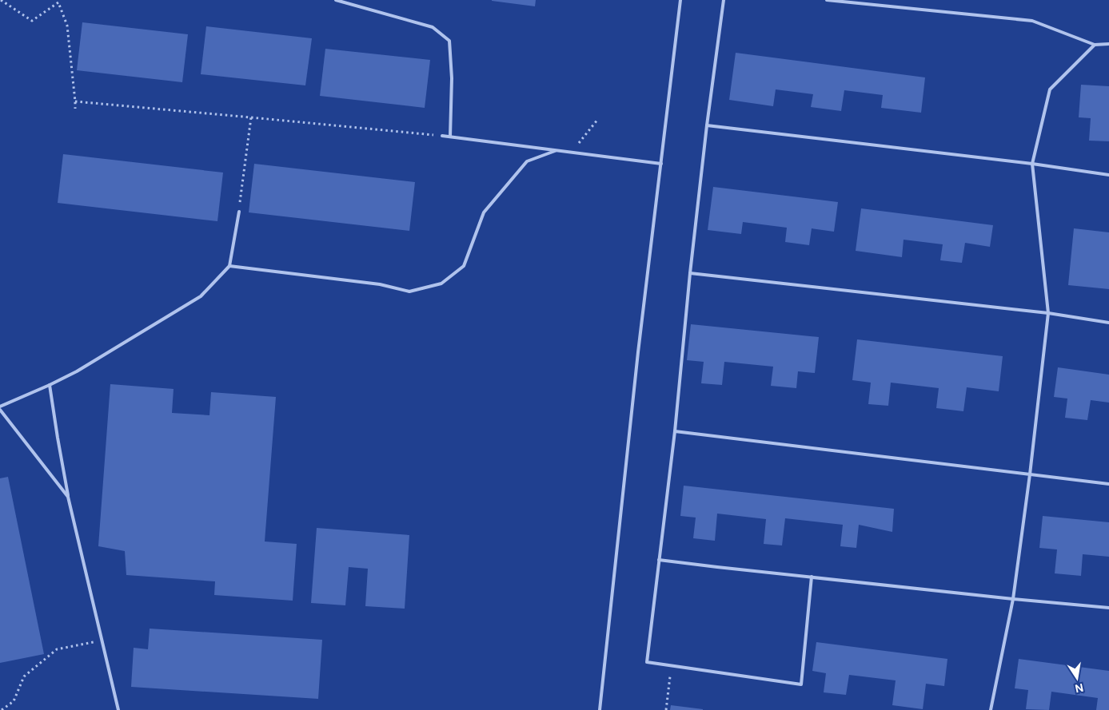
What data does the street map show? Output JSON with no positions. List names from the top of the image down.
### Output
{
  "north": "bottom"
}
